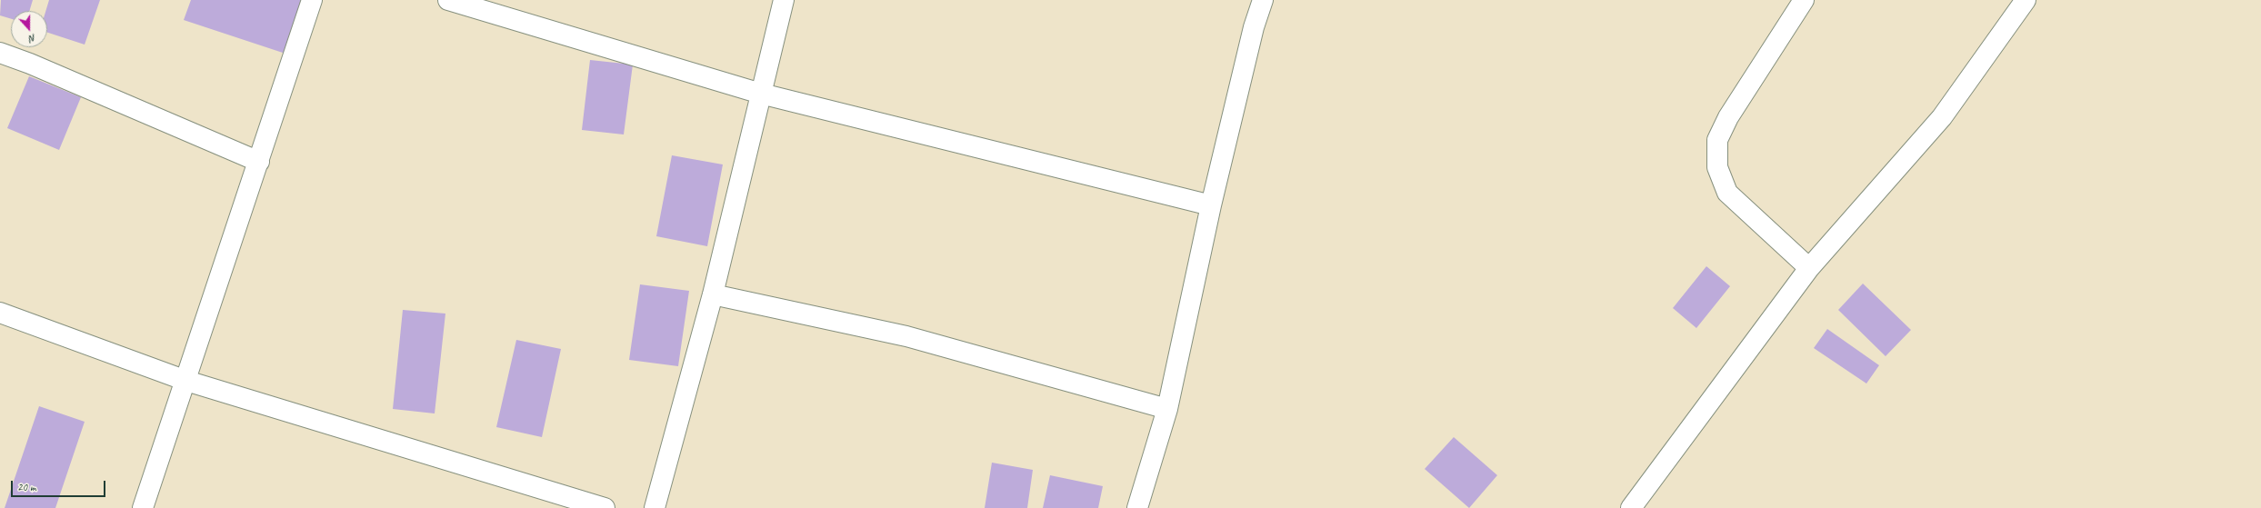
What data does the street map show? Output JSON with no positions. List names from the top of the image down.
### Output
{
  "scale_bar": "20 m",
  "north": "bottom"
}
